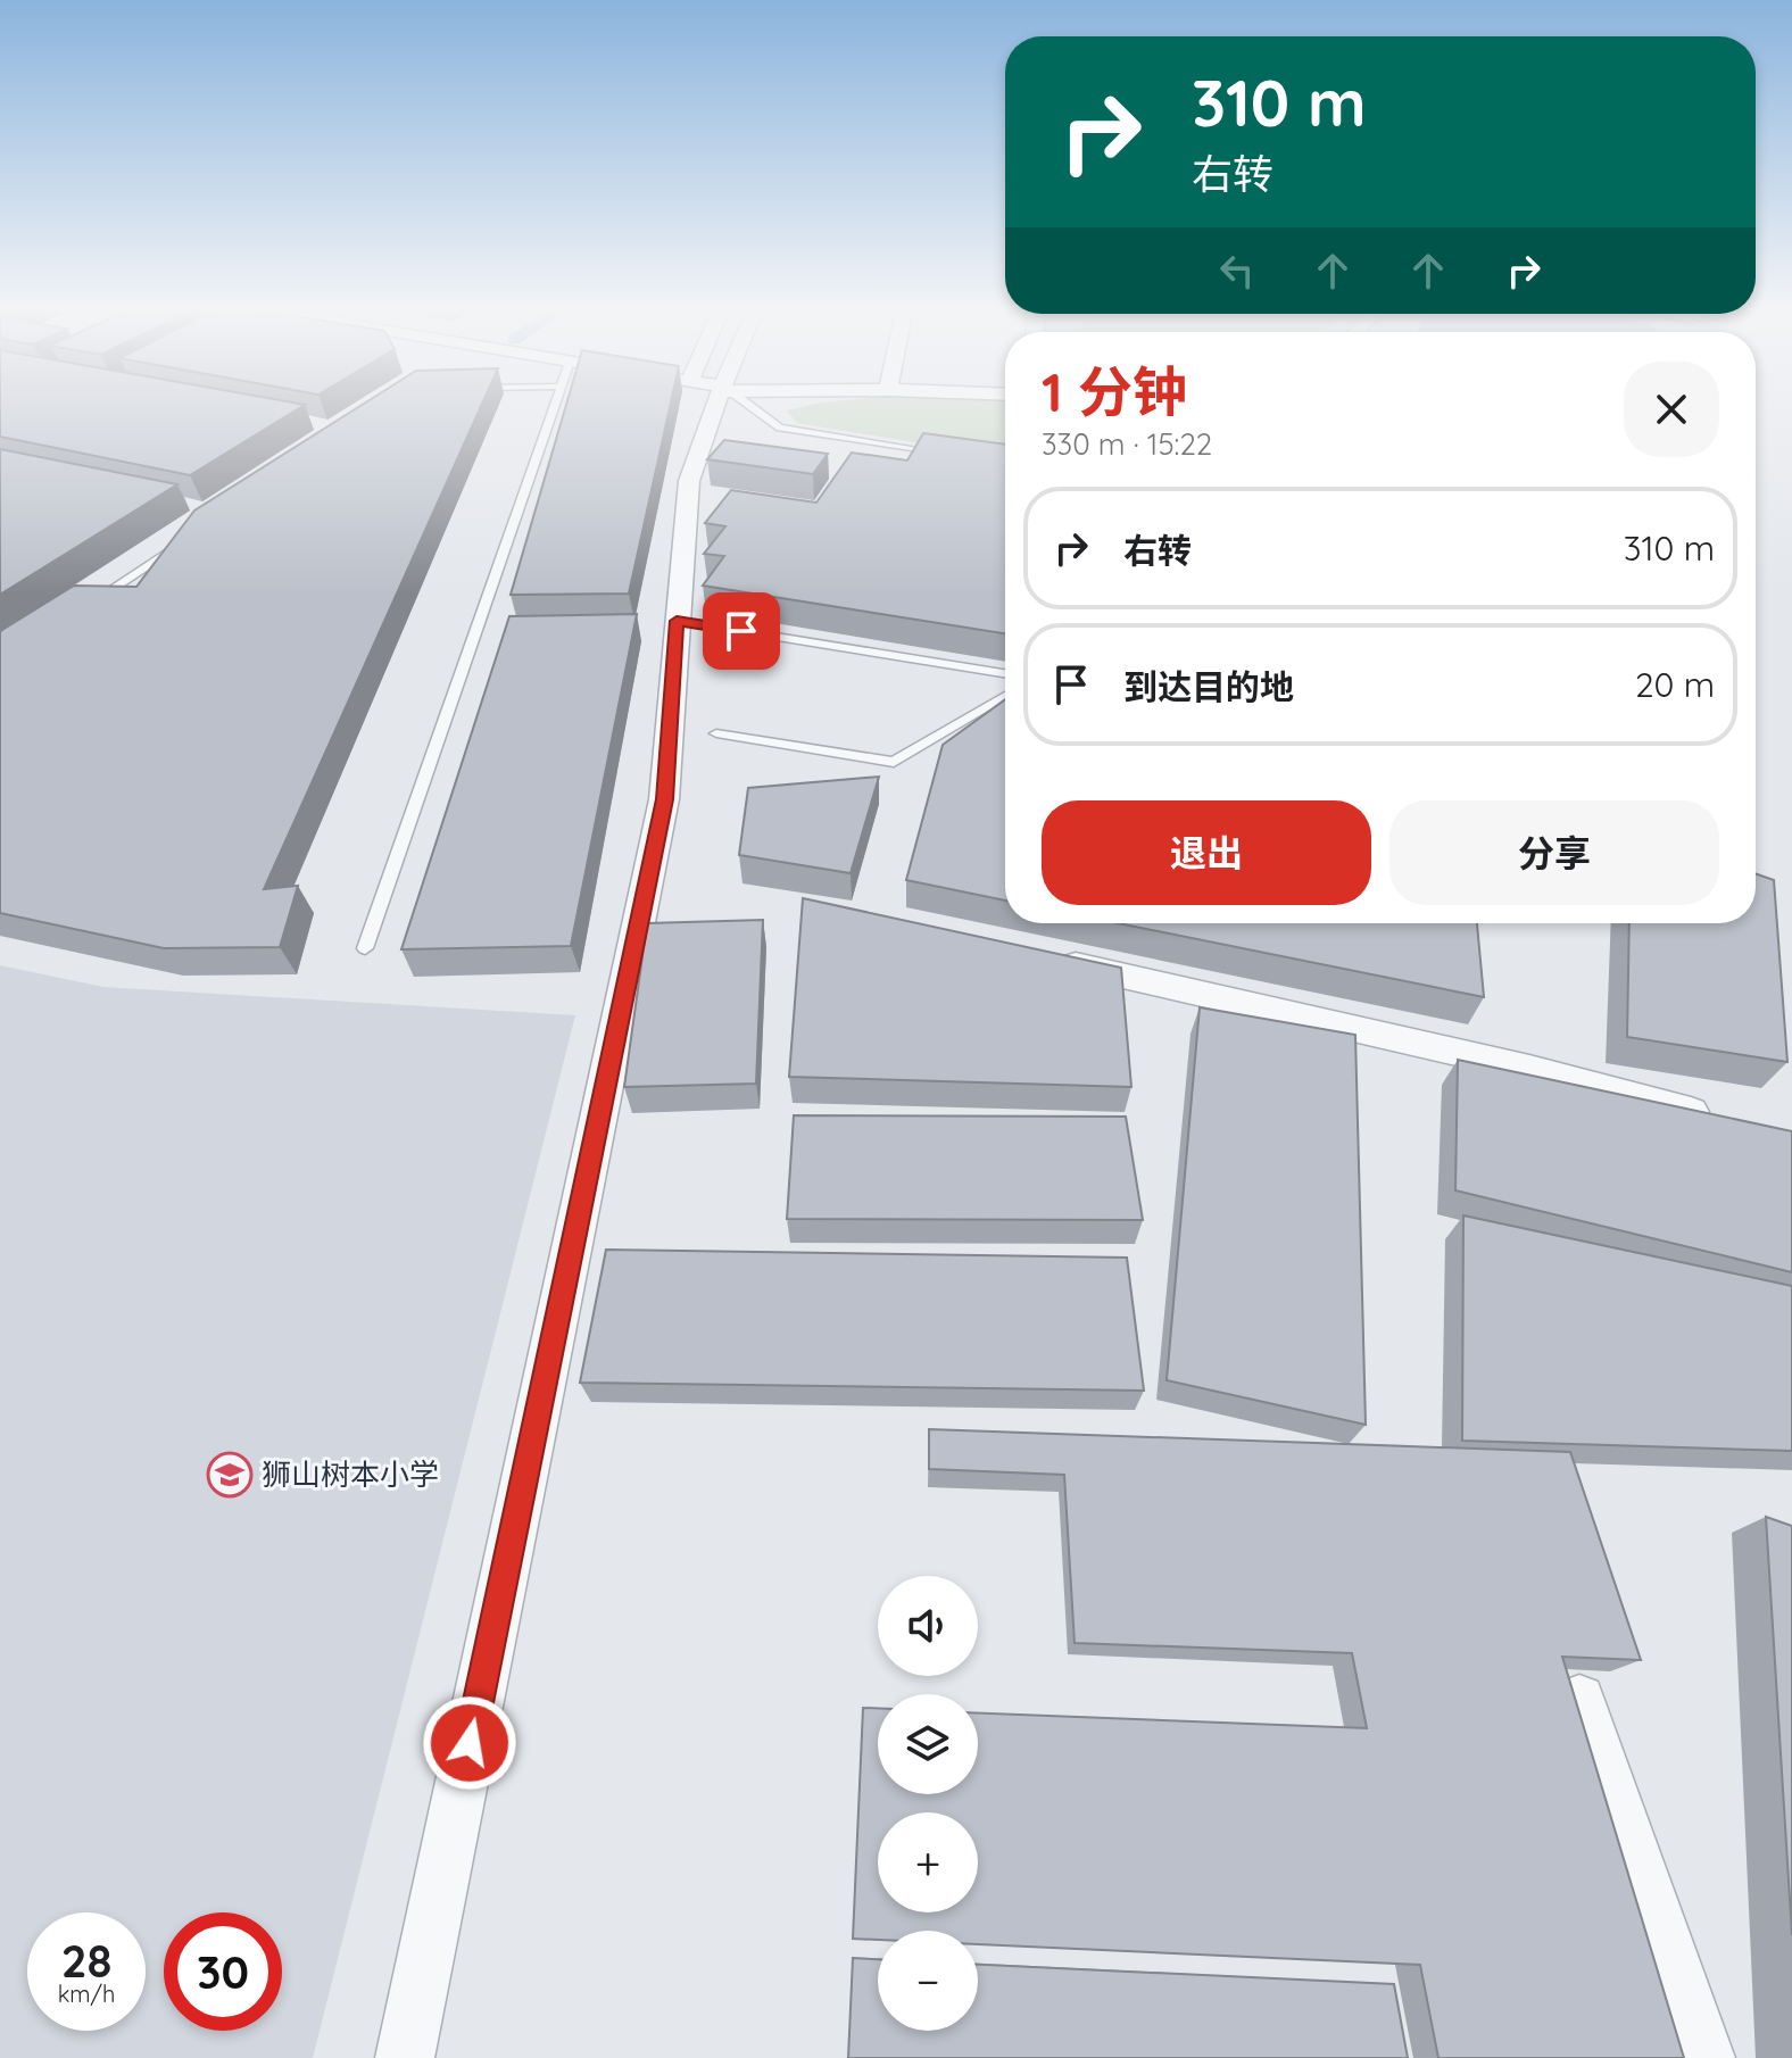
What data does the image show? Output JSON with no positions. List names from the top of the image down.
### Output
{
  "places": {
    "school or university": ["狮山树本小学"]
  },
  "page": {
    "turn": ["310 m", "右转"],
    "heading": ["1 分钟", "330 m · 15:22"],
    "list": [
      {
        "name": "右转",
        "value": "310 m"
      },
      {
        "name": "到达目的地",
        "value": "20 m"
      }
    ],
    "buttons": ["退出", "分享"],
    "map_buttons": ["+", "−"],
    "speed": "28 km/h",
    "limit": "30"
  }
}
